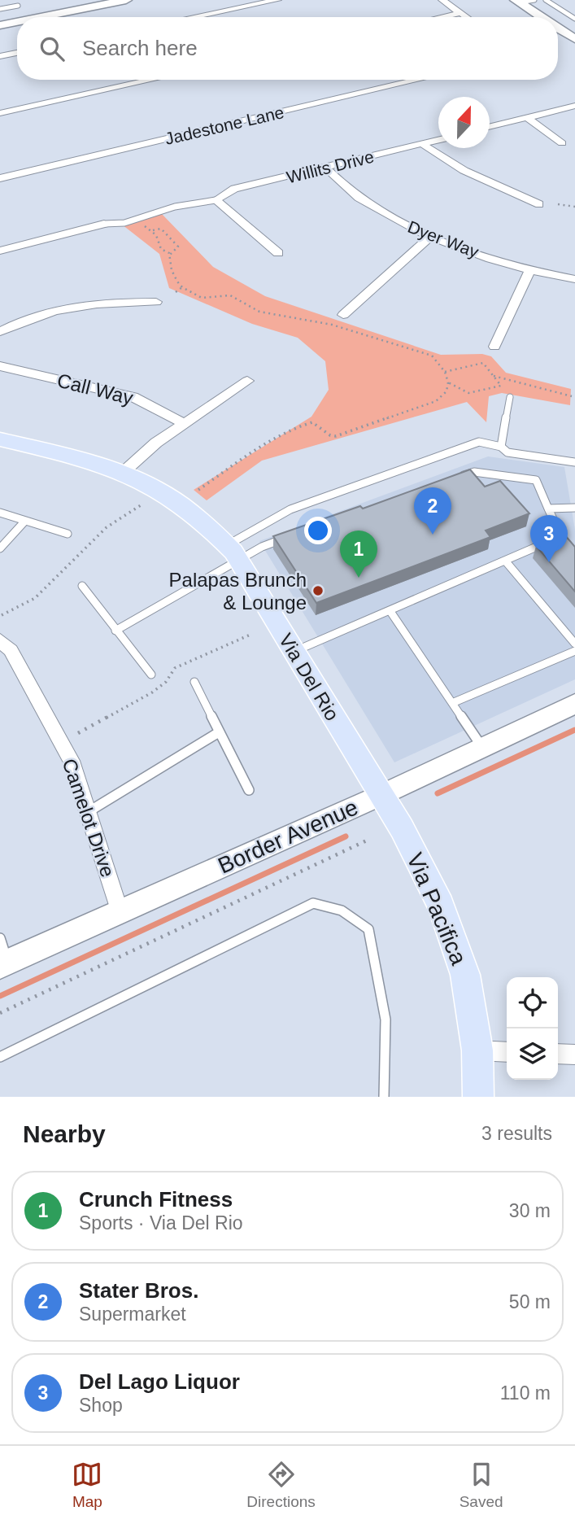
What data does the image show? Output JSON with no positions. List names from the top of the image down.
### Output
{
  "streets": {
    "main road": ["Via Del Rio", "Via Pacifica"],
    "street": [
      "Jadestone Lane",
      "Willits Drive",
      "Dyer Way",
      "Call Way",
      "Camelot Drive",
      "Border Avenue"
    ]
  },
  "crossings": [
    ["Willits Drive", "Dyer Way"],
    ["Via Del Rio", "Border Avenue"],
    ["Via Del Rio", "Via Pacifica"],
    ["Camelot Drive", "Border Avenue"],
    ["Border Avenue", "Via Pacifica"]
  ],
  "places": ["Palapas Brunch & Lounge"],
  "north": "top",
  "page": {
    "search": "Search here",
    "pins": ["2", "3", "1"],
    "heading": ["Nearby", "3 results"],
    "list": [
      {
        "mark": "1",
        "name": "Crunch Fitness",
        "note": "Sports · Via Del Rio",
        "value": "30 m"
      },
      {
        "mark": "2",
        "name": "Stater Bros.",
        "note": "Supermarket",
        "value": "50 m"
      },
      {
        "mark": "3",
        "name": "Del Lago Liquor",
        "note": "Shop",
        "value": "110 m"
      }
    ],
    "nav": ["Map", "Directions", "Saved"]
  }
}
